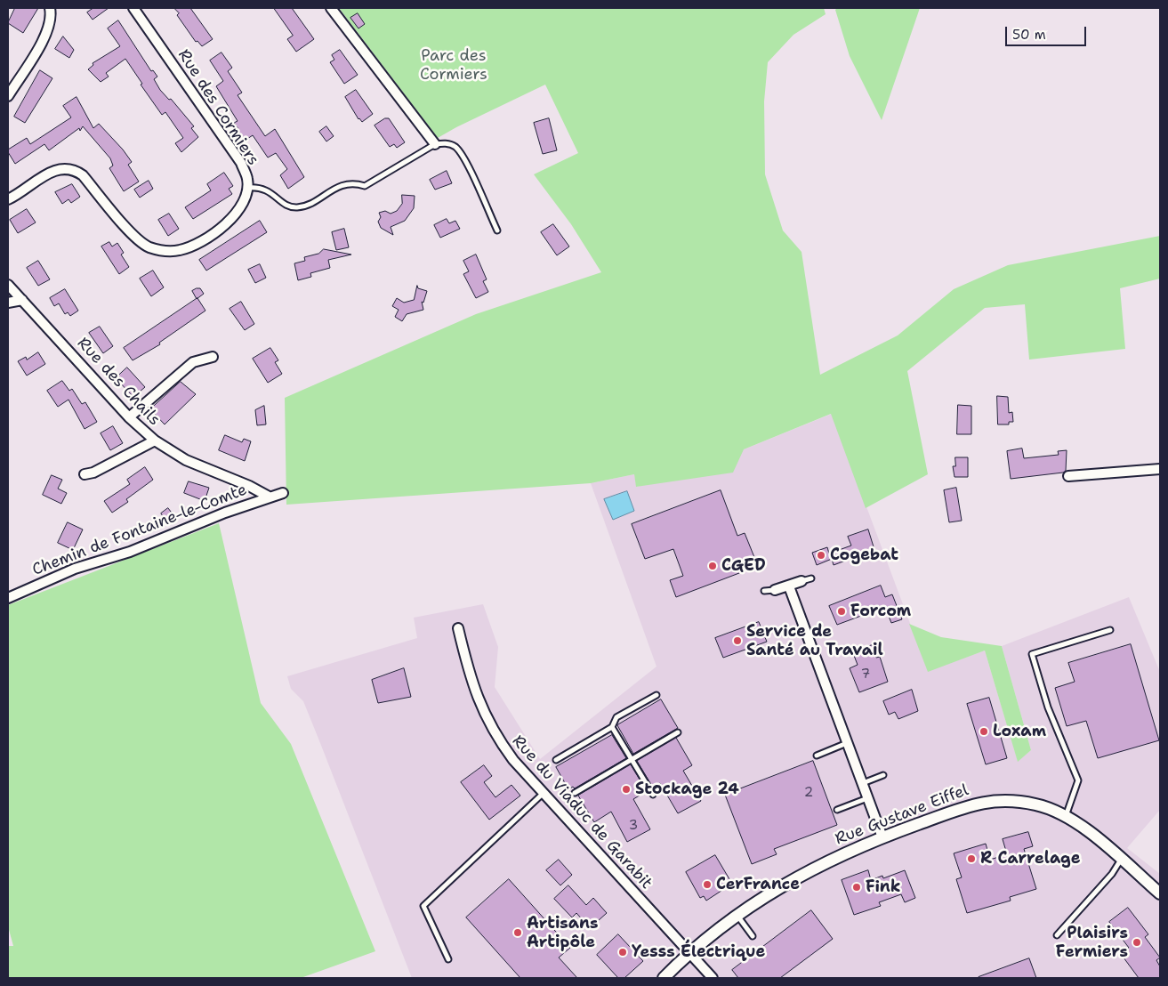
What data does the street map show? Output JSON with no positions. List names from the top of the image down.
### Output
{
  "streets": {
    "street": [
      "Rue des Cormiers",
      "Rue des Chails",
      "Chemin de Fontaine-le-Comte",
      "Rue du Viaduc de Garabit",
      "Rue Gustave Eiffel"
    ]
  },
  "crossings": [
    ["Rue des Chails", "Chemin de Fontaine-le-Comte"],
    ["Rue du Viaduc de Garabit", "Rue Gustave Eiffel"]
  ],
  "parks": ["Parc des Cormiers"],
  "places": [
    "Cogebat",
    "CGED",
    "Forcom",
    "Service de Santé au Travail",
    "Loxam",
    "Stockage 24",
    "R Carrelage",
    "CerFrance",
    "Fink",
    "Artisans Artipôle",
    "Plaisirs Fermiers",
    "Yesss Électrique"
  ],
  "house_numbers": ["7", "2", "3"],
  "scale_bar": "50 m"
}
